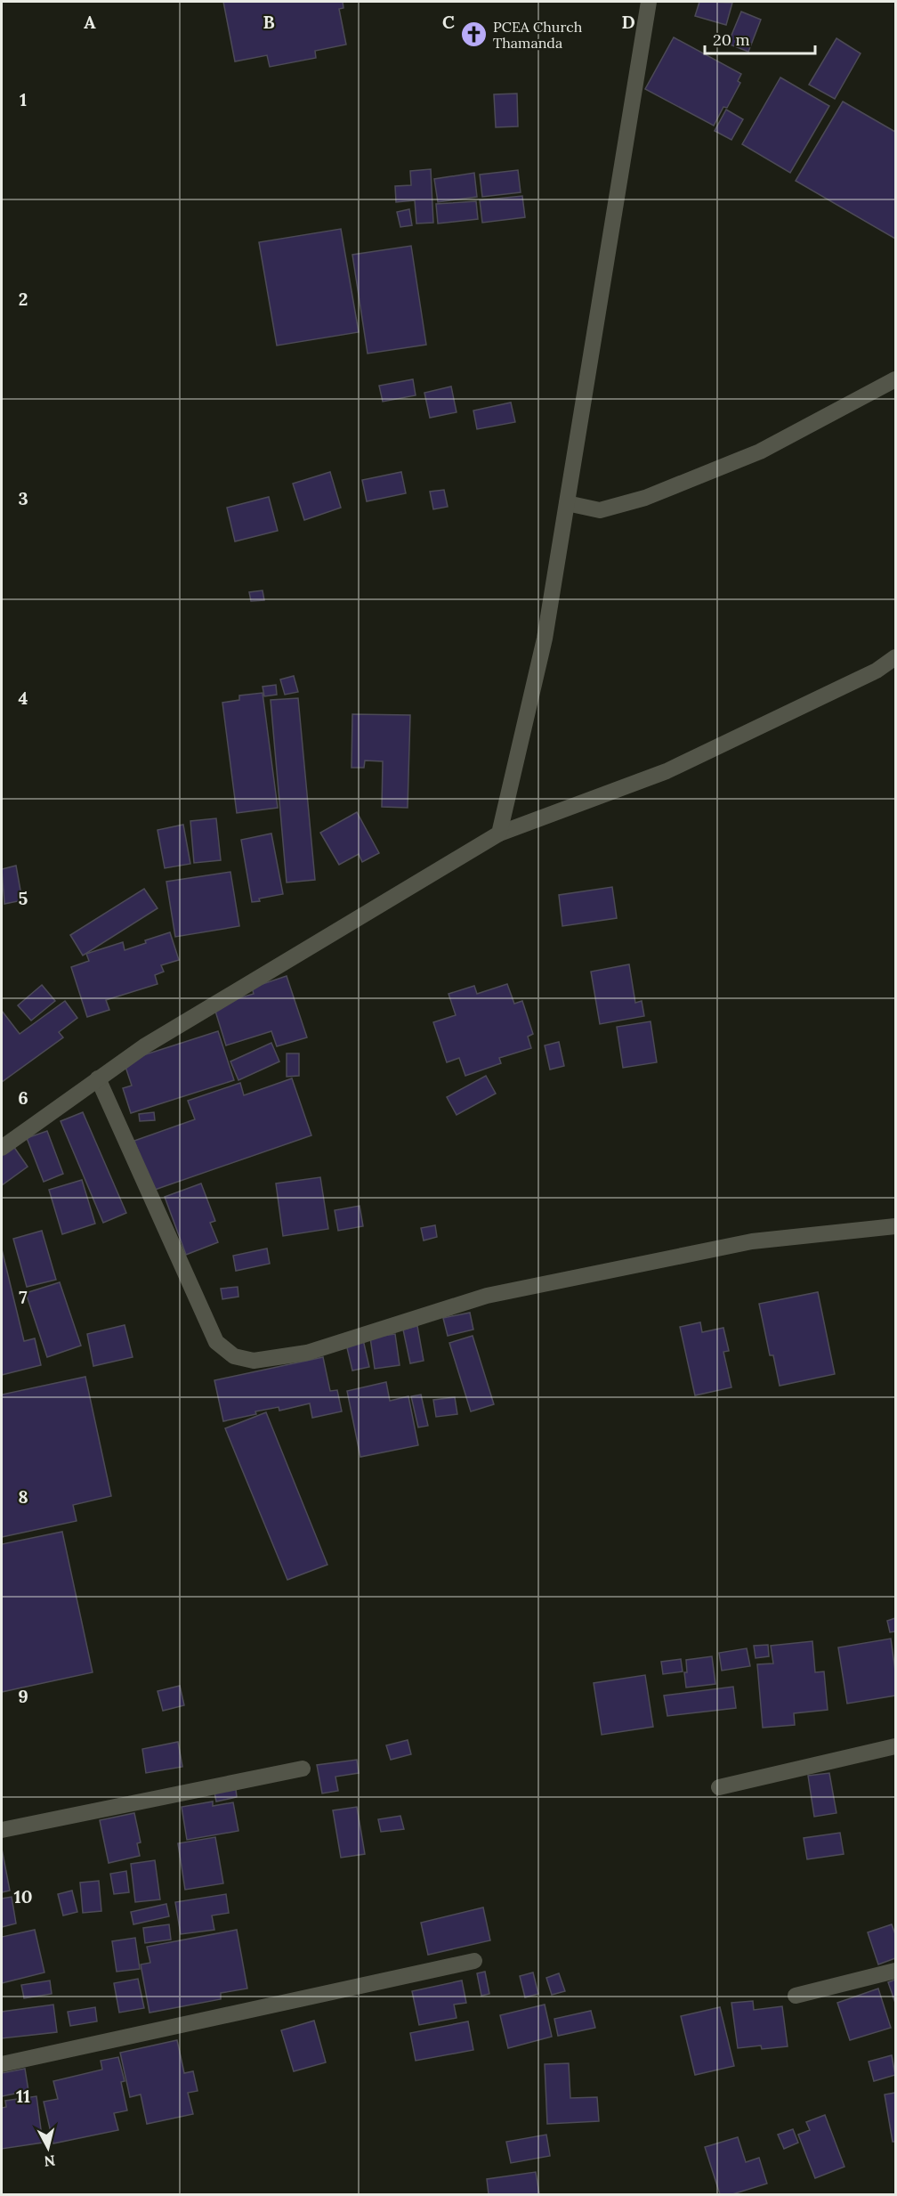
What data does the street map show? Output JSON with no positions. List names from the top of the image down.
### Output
{
  "places": {
    "church": ["PCEA Church Thamanda"]
  },
  "scale_bar": "20 m",
  "north": "bottom",
  "grid": {
    "columns": [
      "A",
      "B",
      "C",
      "D"
    ],
    "rows": [
      "1",
      "2",
      "3",
      "4",
      "5",
      "6",
      "7",
      "8",
      "9",
      "10",
      "11"
    ]
  }
}
